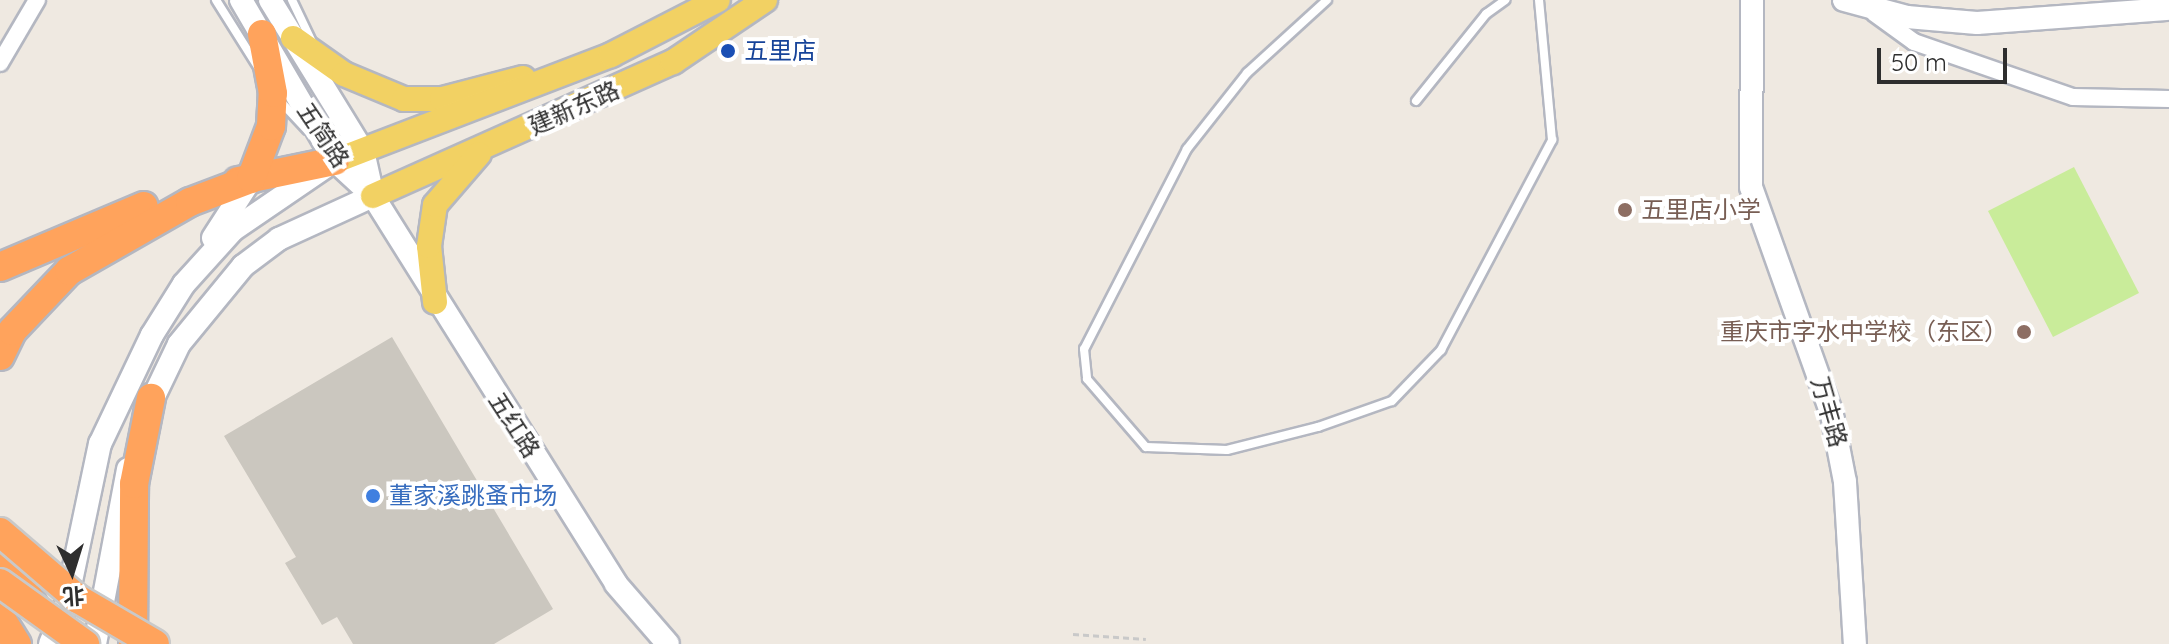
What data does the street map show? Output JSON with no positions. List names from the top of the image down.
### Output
{
  "streets": {
    "main road": [
      "建新东路",
      "五简路",
      "万丰路",
      "五红路"
    ]
  },
  "crossings": [
    ["建新东路", "五简路"],
    ["建新东路", "五红路"],
    ["五简路", "五红路"]
  ],
  "places": [
    "五里店",
    "五里店小学",
    "重庆市字水中学校（东区）",
    "董家溪跳蚤市场"
  ],
  "scale_bar": "50 m",
  "north": "bottom"
}
